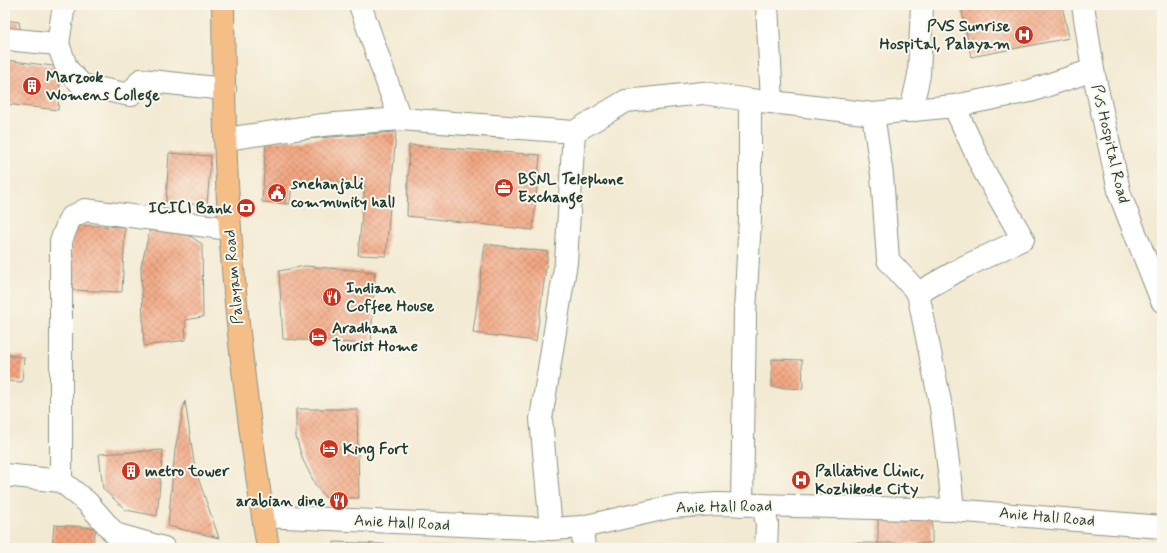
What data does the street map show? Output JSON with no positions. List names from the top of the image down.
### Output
{
  "streets": {
    "main road": ["Palayam Road"],
    "street": ["Pvs Hospital Road", "Anie Hall Road"]
  },
  "crossings": [
    ["Palayam Road", "Anie Hall Road"]
  ],
  "places": {
    "hospital": ["PVS Sunrise Hospital, Palayam", "Palliative Clinic, Kozhikode City"],
    "building": ["Marzook Womens College", "metro tower"],
    "office": ["BSNL Telephone Exchange"],
    "public building": ["snehanjali community hall"],
    "bank": ["ICICI Bank"],
    "restaurant": ["Indian Coffee House", "arabian dine"],
    "hotel": ["Aradhana Tourist Home", "King Fort"]
  }
}
